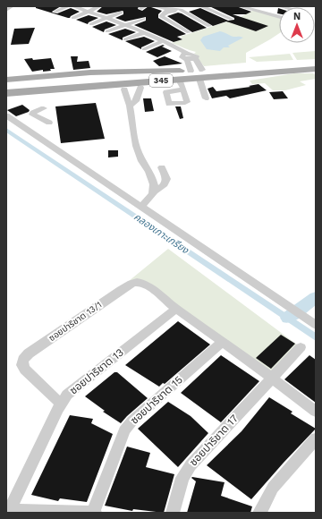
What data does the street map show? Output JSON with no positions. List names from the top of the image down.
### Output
{
  "streets": {
    "main road": ["345"],
    "street": [
      "ซอยปาริชาต 13/1",
      "ซอยปาริชาต 13",
      "ซอยปาริชาต 15",
      "ซอยปาริชาต 17"
    ]
  },
  "crossings": [
    ["ซอยปาริชาต 13/1", "ซอยปาริชาต 13"],
    ["ซอยปาริชาต 13/1", "ซอยปาริชาต 15"],
    ["ซอยปาริชาต 13/1", "ซอยปาริชาต 17"]
  ],
  "water": ["คลองเกาะเกรียง"],
  "north": "top"
}
